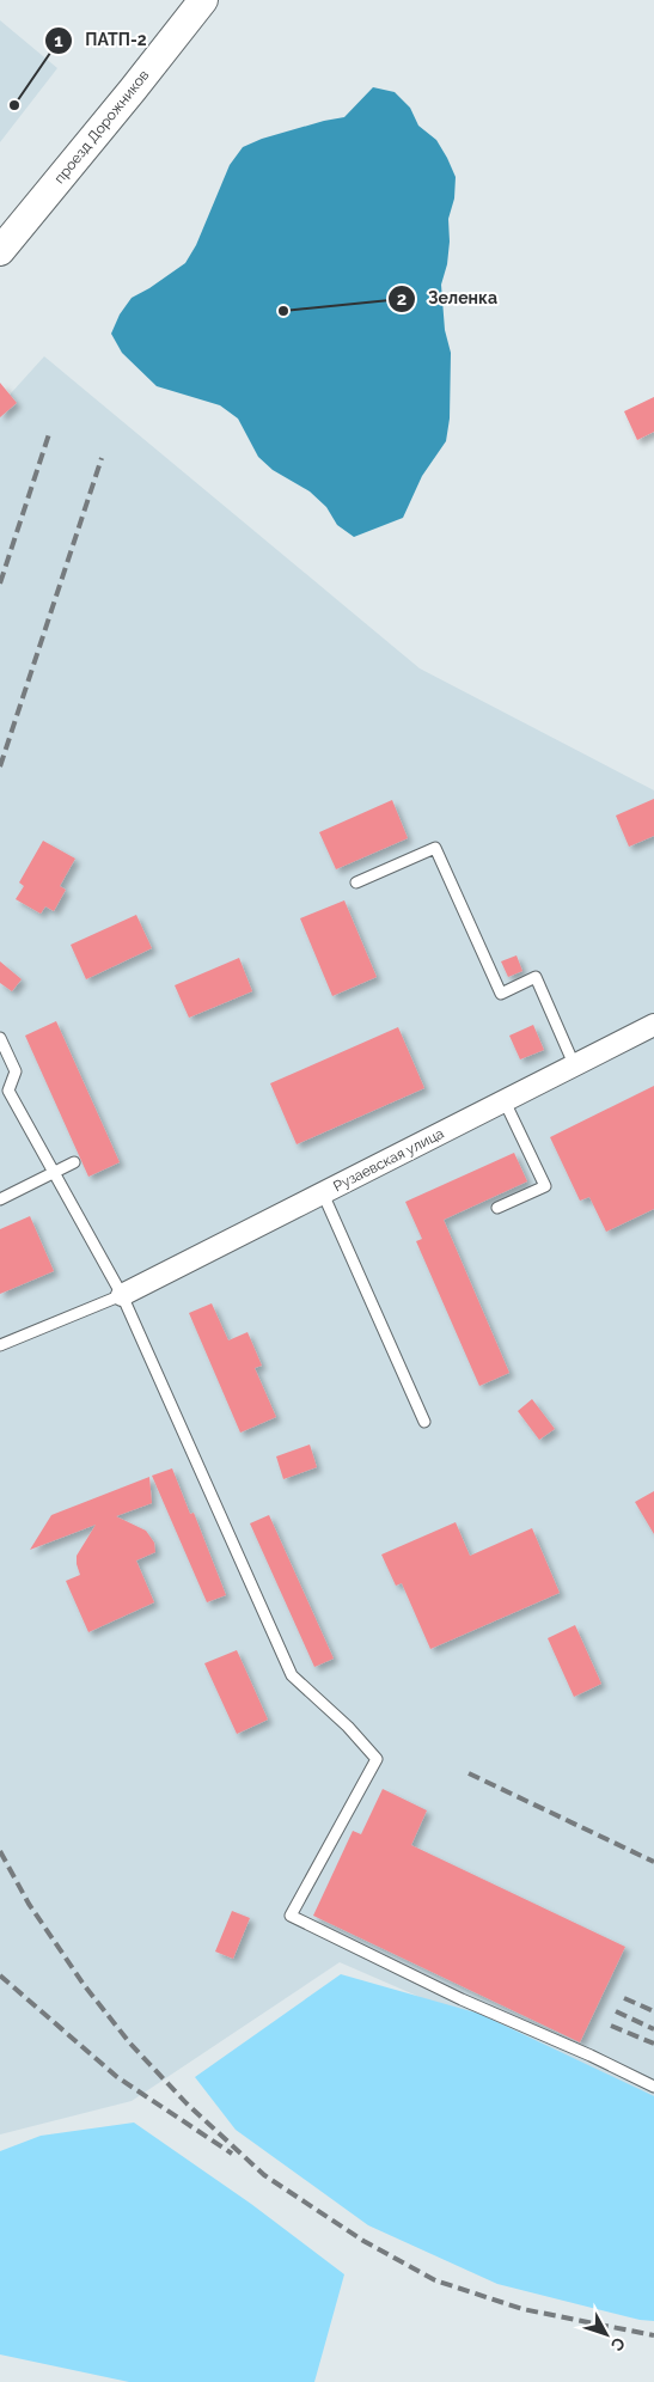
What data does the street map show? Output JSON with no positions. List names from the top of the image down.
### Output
{
  "streets": {
    "main road": ["проезд Дорожников"],
    "street": ["Рузаевская улица"]
  },
  "places": ["ПАТП-2", "Зеленка"],
  "north": "bottom right"
}
